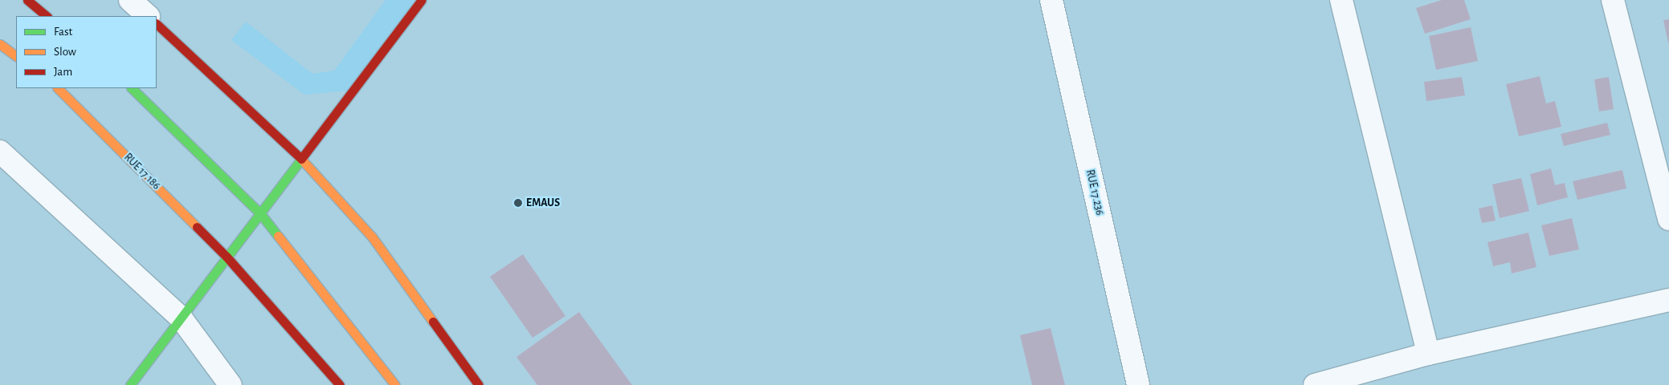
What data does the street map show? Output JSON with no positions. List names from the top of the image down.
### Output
{
  "streets": {
    "street": ["RUE 17.186", "RUE 17.236"]
  },
  "places": ["EMAUS"],
  "legend": ["Fast", "Slow", "Jam"]
}
